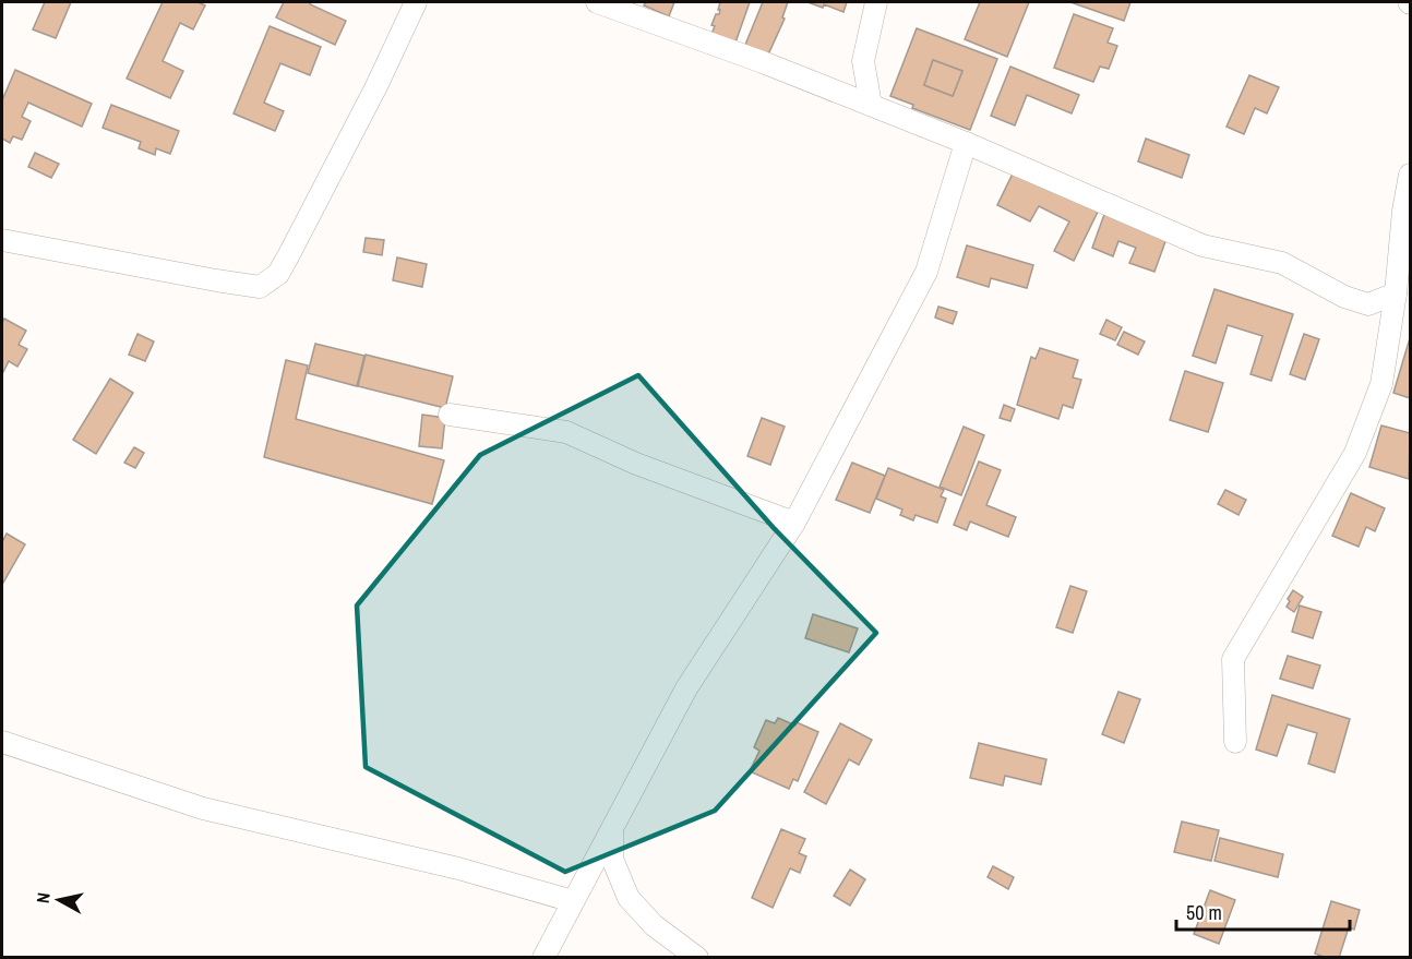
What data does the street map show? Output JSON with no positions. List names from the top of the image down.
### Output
{
  "scale_bar": "50 m",
  "north": "left"
}
